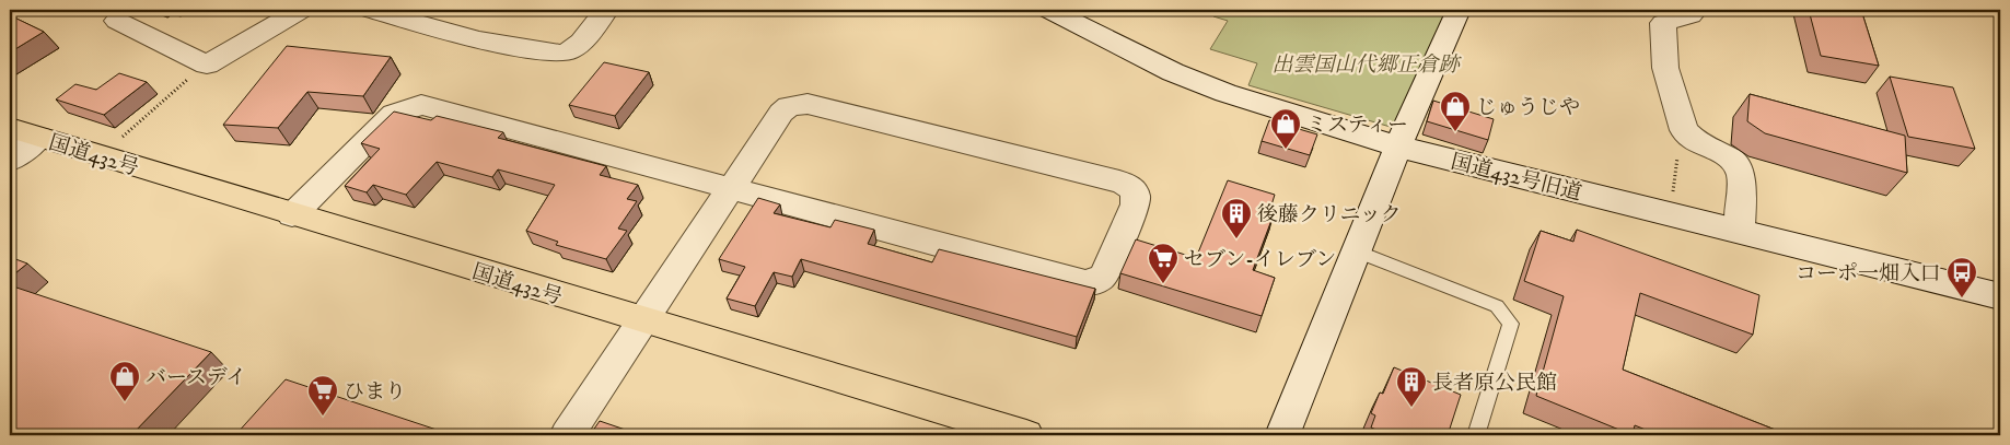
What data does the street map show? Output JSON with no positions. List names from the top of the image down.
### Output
{
  "streets": {
    "highway": ["国道432号"],
    "street": ["国道432号旧道"]
  },
  "parks": ["出雲国山代郷正倉跡"],
  "places": {
    "shop": ["じゅうじや", "ミスティー", "バースデイ"],
    "building": ["後藤クリニック", "長者原公民館"],
    "supermarket": ["セブン-イレブン", "ひまり"],
    "bus stop": ["コーポ一畑入口"]
  }
}
